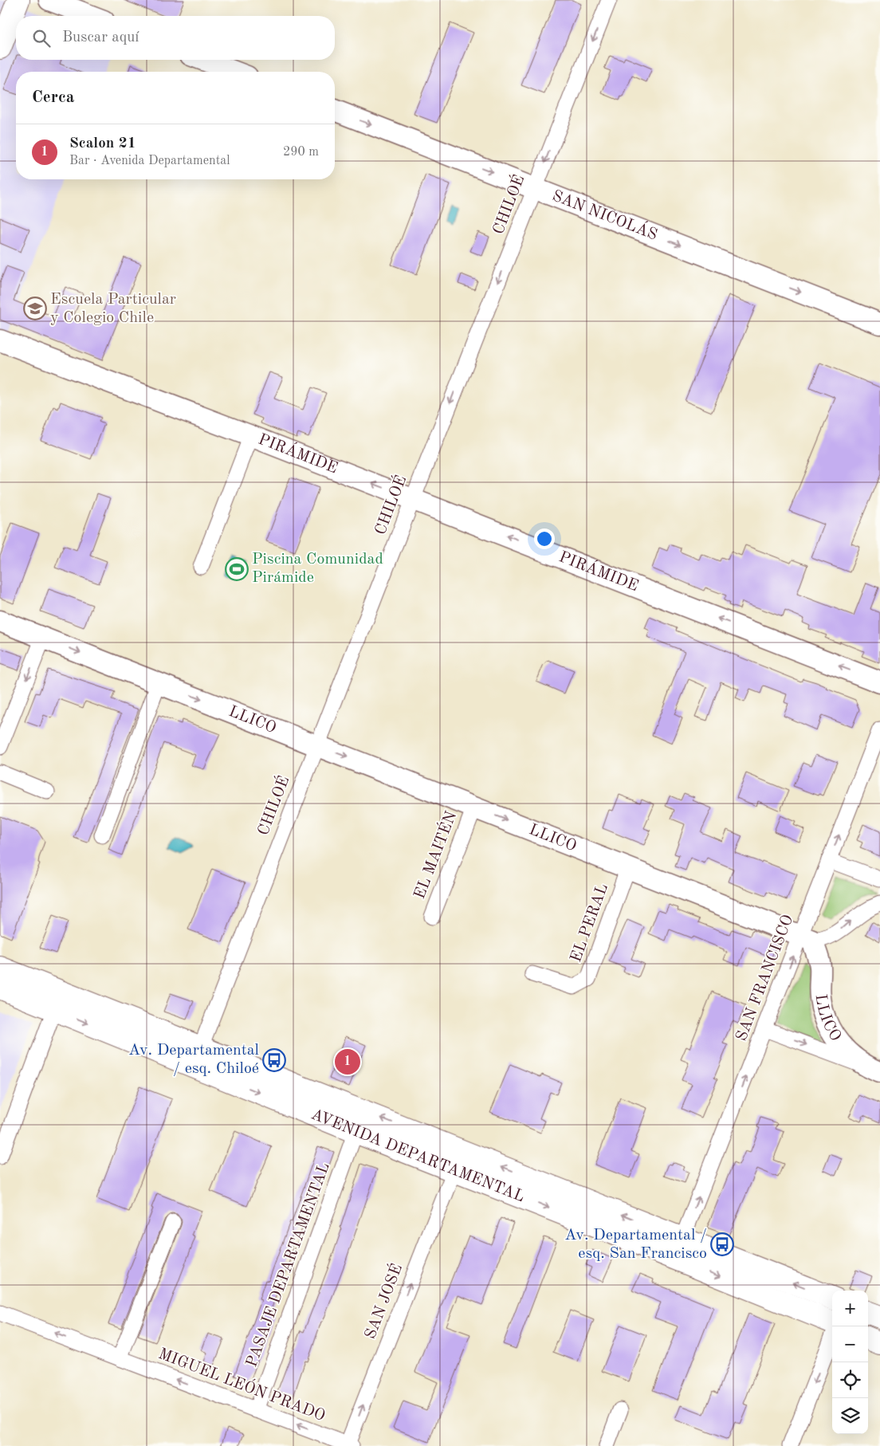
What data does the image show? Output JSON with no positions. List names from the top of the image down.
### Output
{
  "streets": {
    "main road": ["AVENIDA DEPARTAMENTAL"],
    "street": [
      "CHILOÉ",
      "SAN NICOLÁS",
      "PIRÁMIDE",
      "LLICO",
      "EL MAITÉN",
      "EL PERAL",
      "SAN FRANCISCO",
      "PASAJE DEPARTAMENTAL",
      "SAN JOSÉ",
      "MIGUEL LEÓN PRADO"
    ]
  },
  "crossings": [
    ["CHILOÉ", "SAN NICOLÁS"],
    ["CHILOÉ", "PIRÁMIDE"],
    ["CHILOÉ", "LLICO"],
    ["CHILOÉ", "AVENIDA DEPARTAMENTAL"],
    ["LLICO", "EL MAITÉN"],
    ["LLICO", "EL PERAL"],
    ["LLICO", "SAN FRANCISCO"],
    ["SAN FRANCISCO", "AVENIDA DEPARTAMENTAL"],
    ["AVENIDA DEPARTAMENTAL", "PASAJE DEPARTAMENTAL"],
    ["AVENIDA DEPARTAMENTAL", "SAN JOSÉ"],
    ["PASAJE DEPARTAMENTAL", "MIGUEL LEÓN PRADO"],
    ["SAN JOSÉ", "MIGUEL LEÓN PRADO"]
  ],
  "one_way": [
    "CHILOÉ",
    "SAN NICOLÁS",
    "PIRÁMIDE",
    "LLICO",
    "SAN FRANCISCO",
    "SAN JOSÉ",
    "MIGUEL LEÓN PRADO"
  ],
  "places": {
    "school or university": ["Escuela Particular y Colegio Chile"],
    "sports": ["Piscina Comunidad Pirámide"],
    "bus stop": ["Av. Departamental / esq. Chiloé", "Av. Departamental / esq. San Francisco"]
  },
  "page": {
    "search": "Buscar aquí",
    "heading": "Cerca",
    "list": [
      {
        "mark": "1",
        "name": "Scalon 21",
        "note": "Bar · Avenida Departamental",
        "value": "290 m"
      }
    ],
    "pins": "1",
    "map_buttons": ["+", "−"]
  }
}
